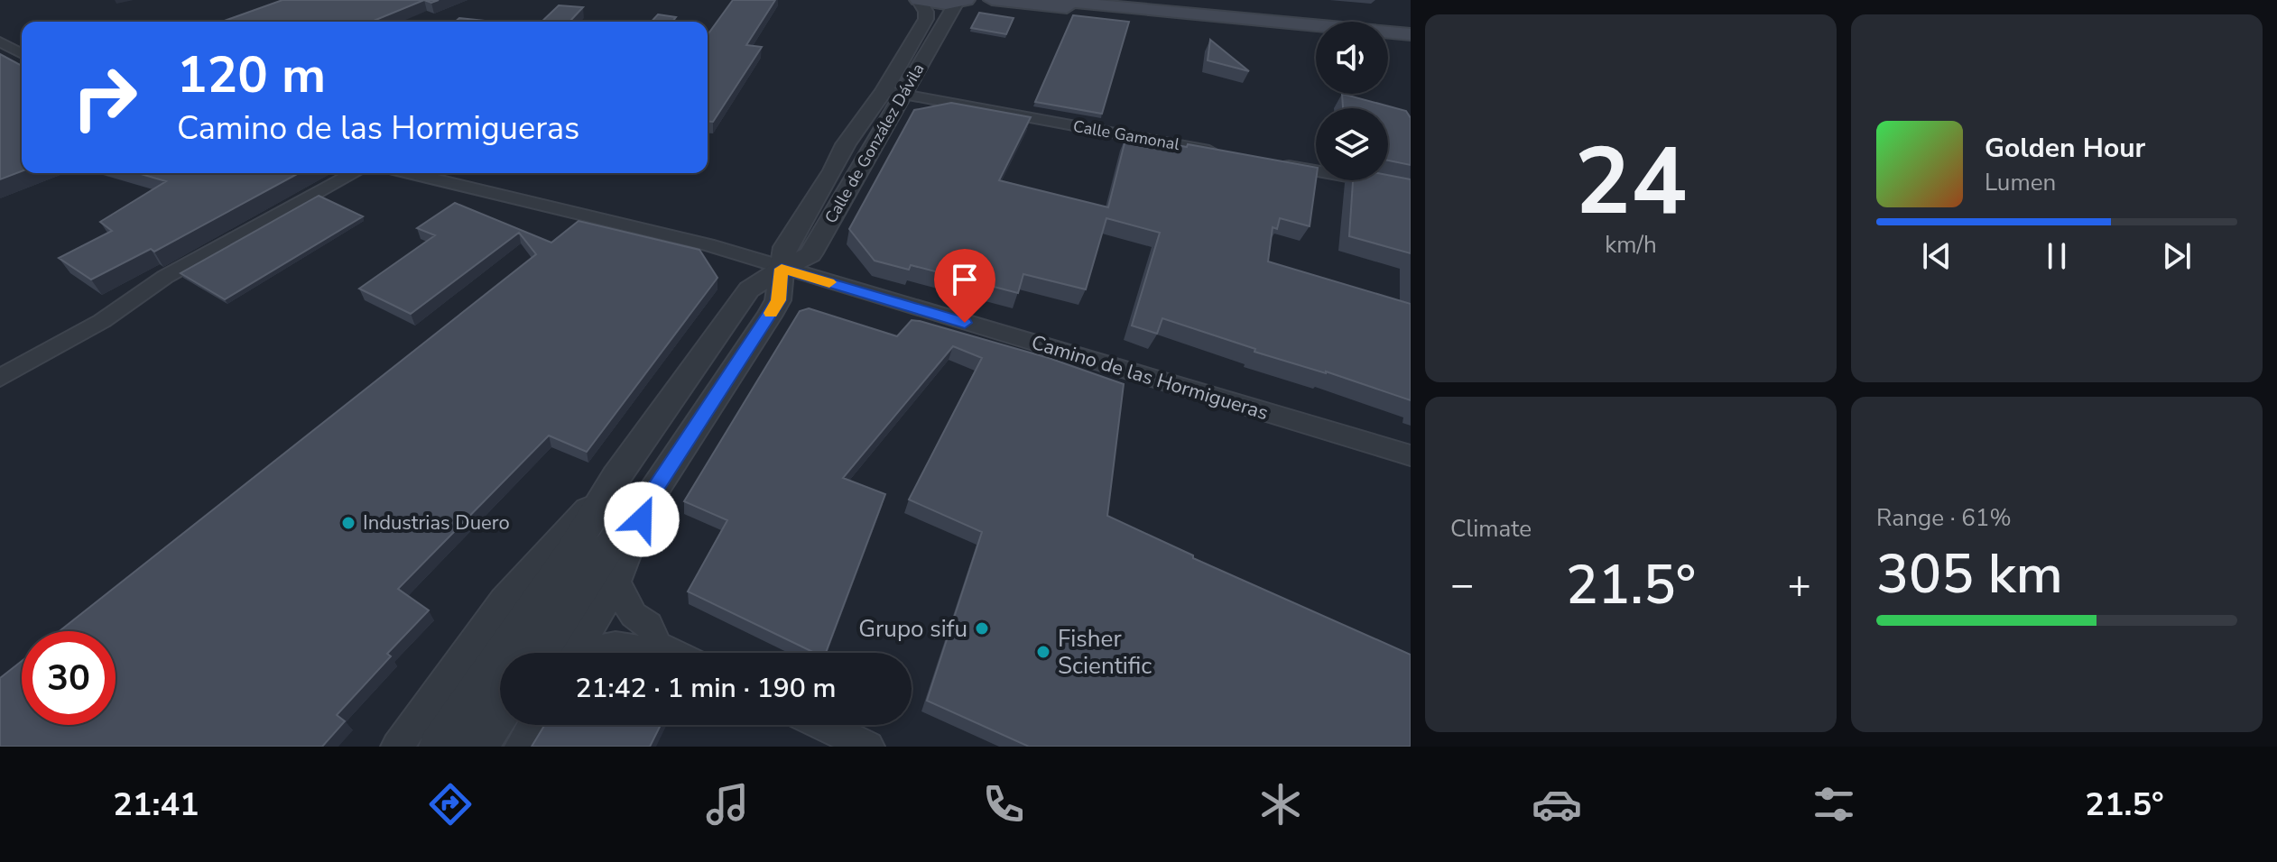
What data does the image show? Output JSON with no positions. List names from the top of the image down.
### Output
{
  "streets": {
    "street": ["Calle Gamonal", "Calle de González Dávila", "Camino de las Hormigueras"]
  },
  "crossings": [
    ["Calle Gamonal", "Calle de González Dávila"],
    ["Calle de González Dávila", "Camino de las Hormigueras"]
  ],
  "places": ["Industrias Duero", "Grupo sifu", "Fisher Scientific"],
  "page": {
    "tile": [
      ["24", "km/h"],
      "Climate",
      ["Range · 61%", "305 km"]
    ],
    "turn": ["120 m", "Camino de las Hormigueras"],
    "song": ["Golden Hour", "Lumen"],
    "heat": ["−", "21.5°", "+"],
    "limit": "30",
    "trip": "21:42 · 1 min · 190 m",
    "tabs": ["21:41", "21.5°"]
  }
}
